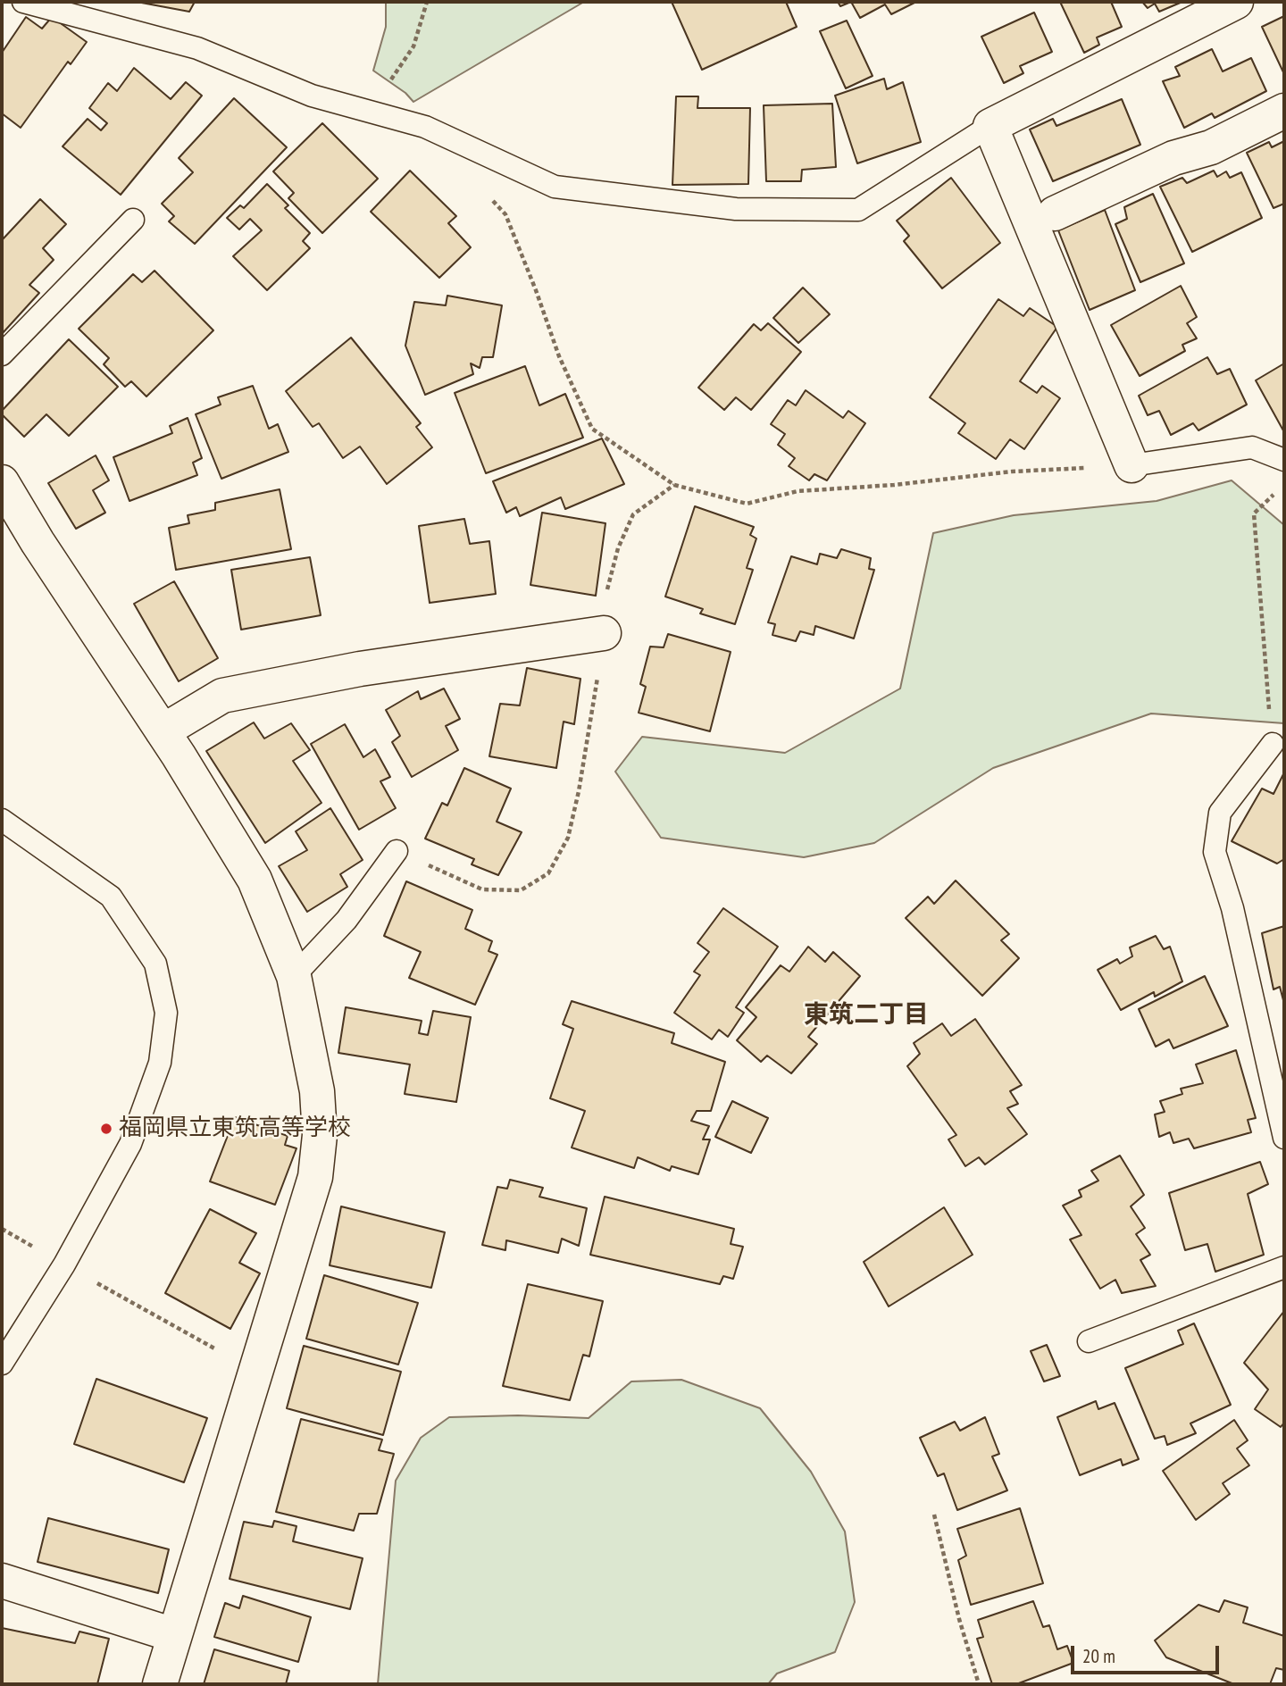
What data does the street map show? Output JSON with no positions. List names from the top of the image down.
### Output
{
  "districts": ["東筑二丁目"],
  "places": ["福岡県立東筑高等学校"],
  "scale_bar": "20 m"
}
